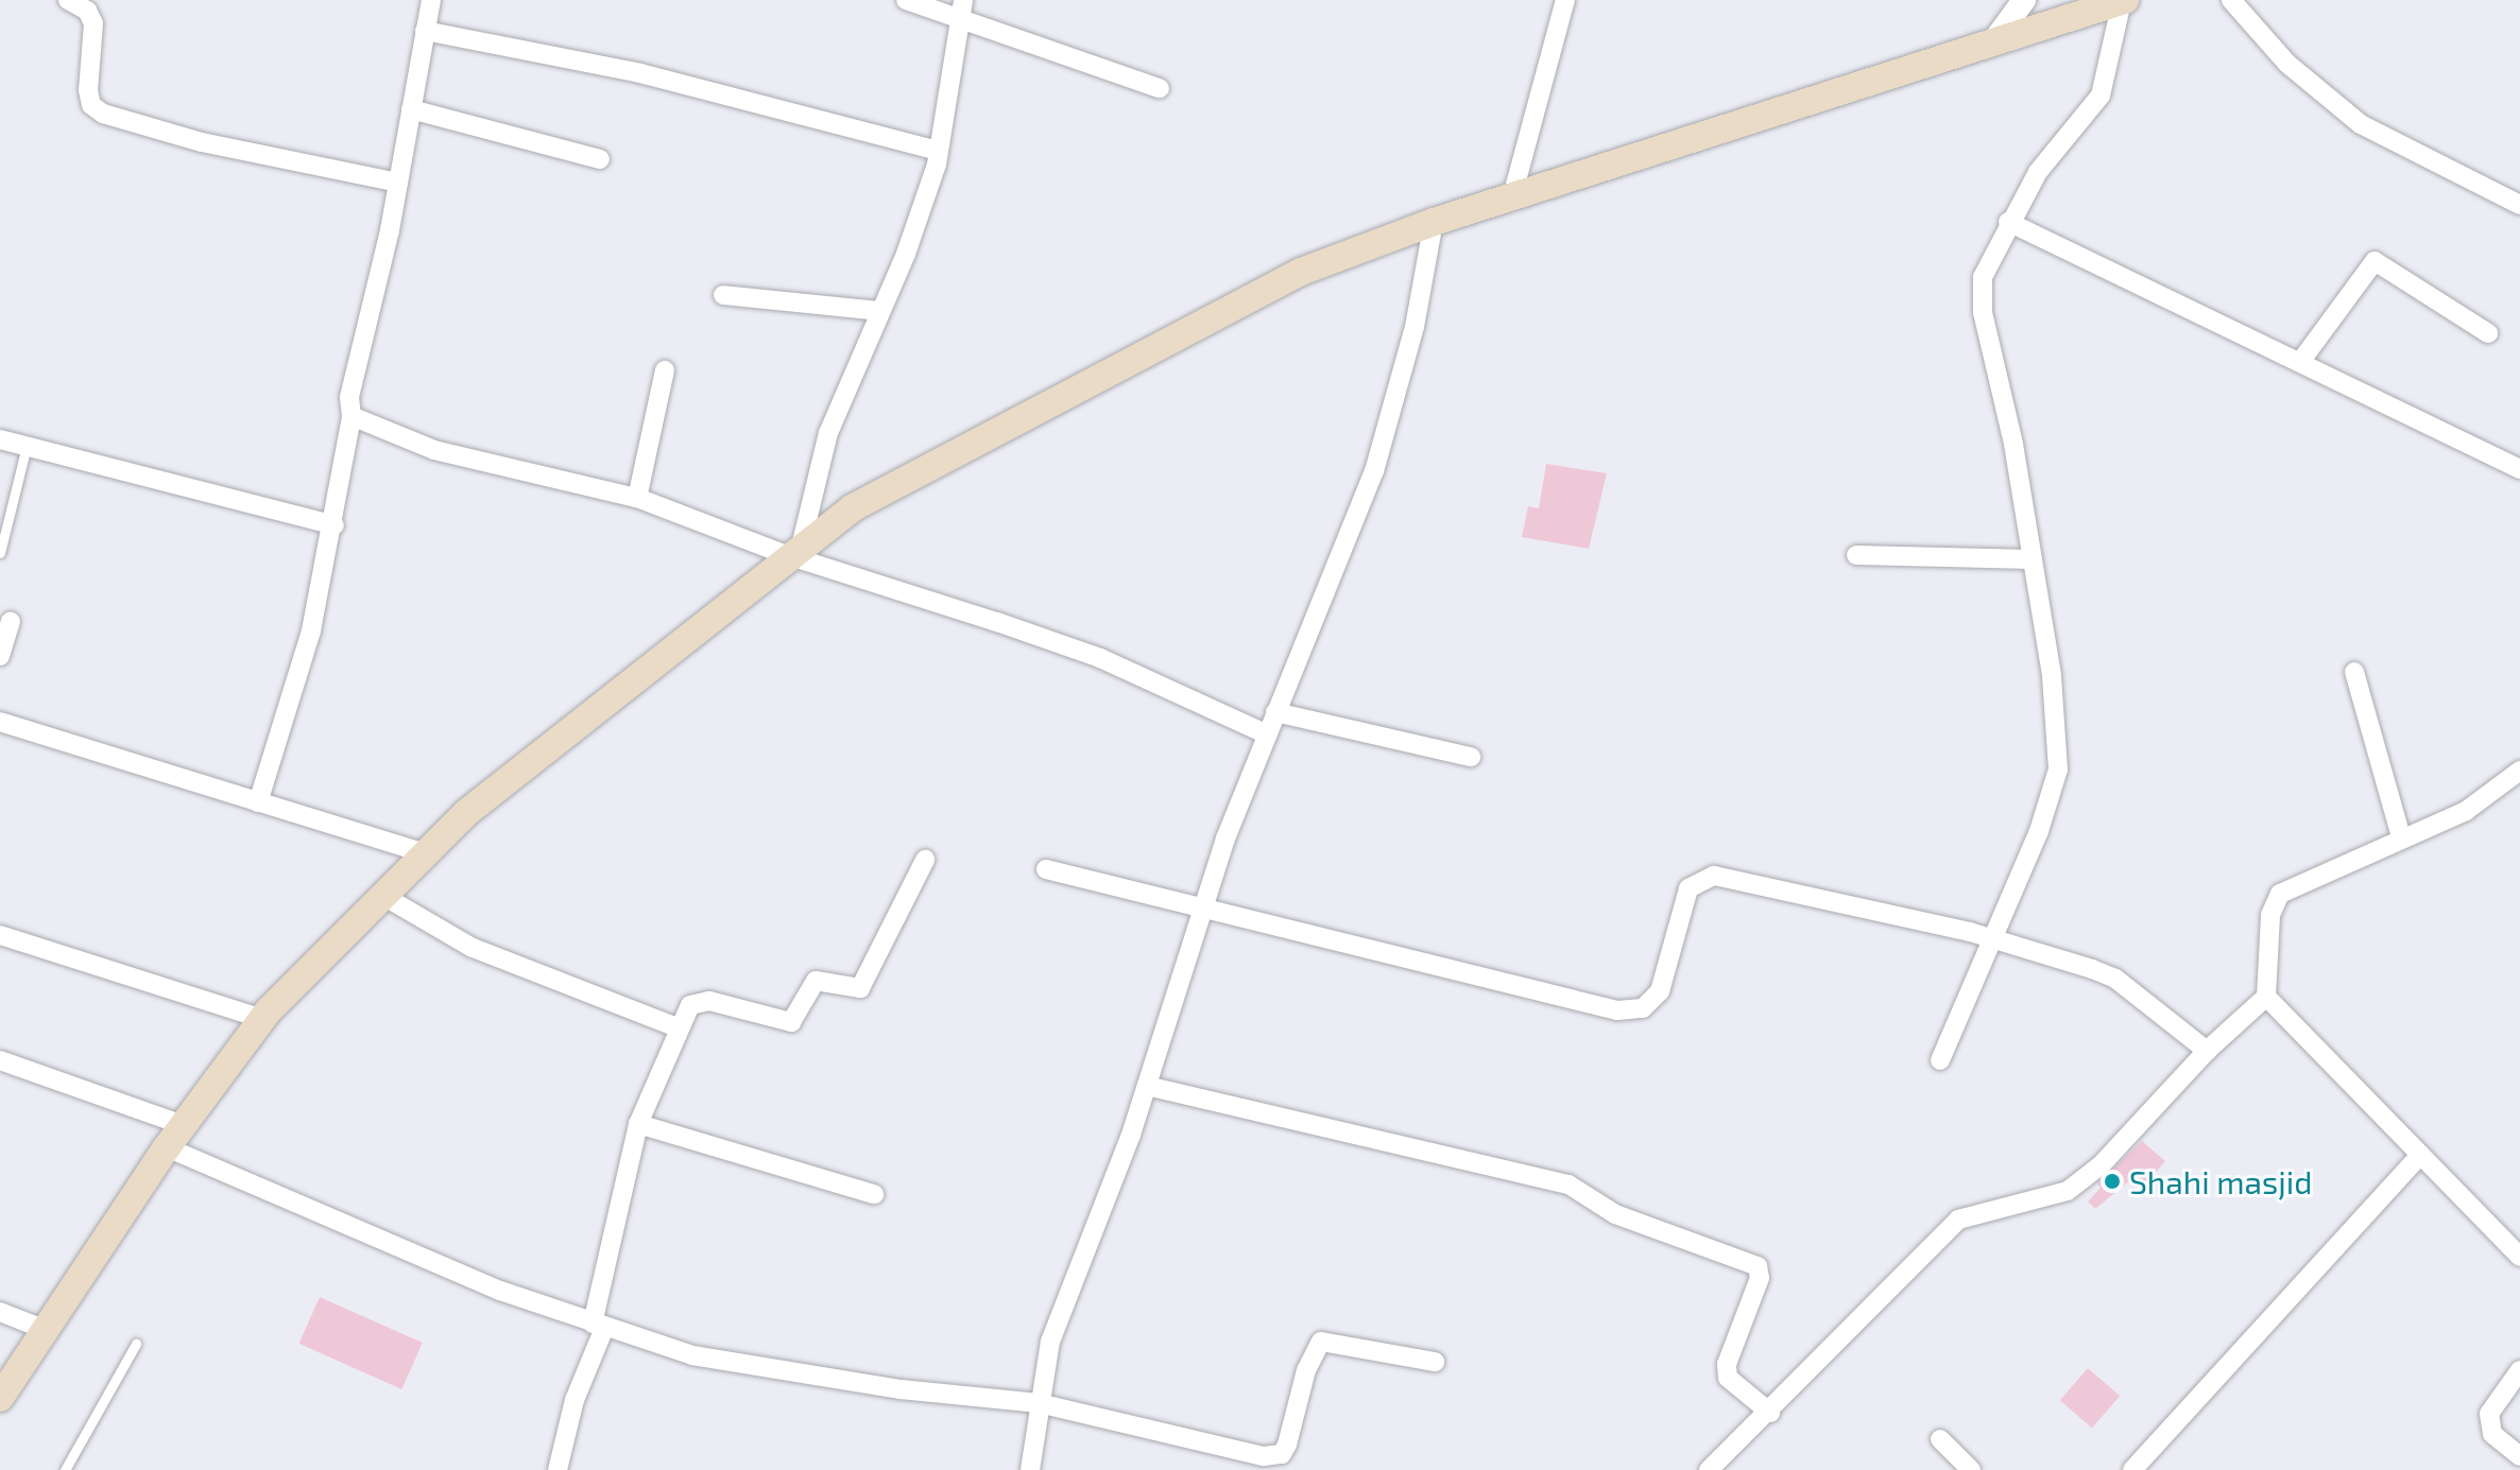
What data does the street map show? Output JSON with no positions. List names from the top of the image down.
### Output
{
  "places": ["Shahi masjid"]
}
